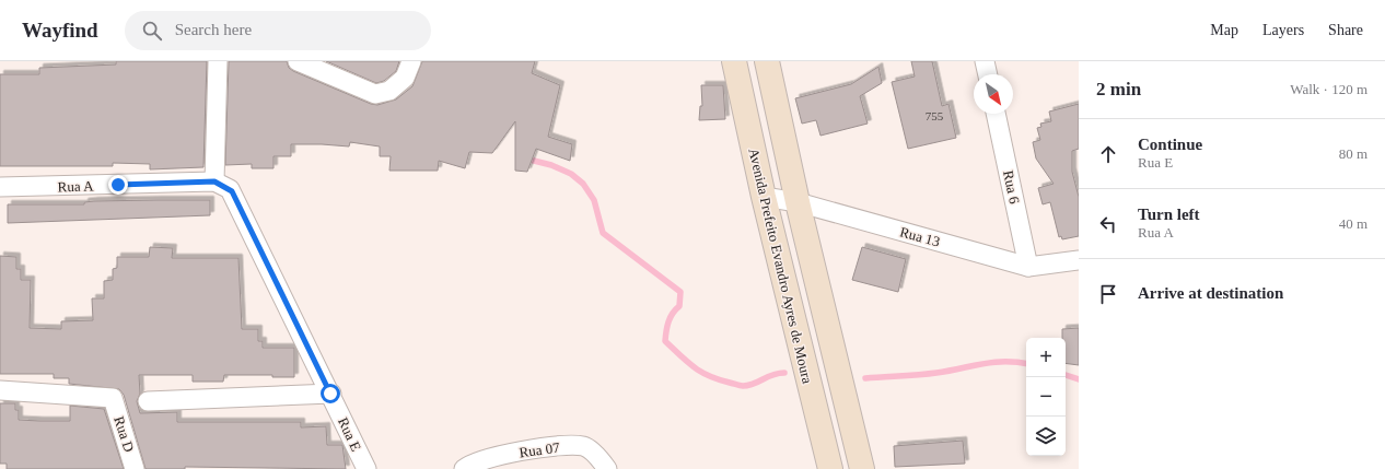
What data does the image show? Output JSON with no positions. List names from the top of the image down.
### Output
{
  "streets": {
    "street": [
      "Rua A",
      "Rua 6",
      "Rua 13",
      "Avenida Prefeito Evandro Ayres de Moura",
      "Rua D",
      "Rua E",
      "Rua 07"
    ]
  },
  "crossings": [
    ["Rua A", "Rua E"],
    ["Rua 6", "Rua 13"],
    ["Rua 13", "Avenida Prefeito Evandro Ayres de Moura"]
  ],
  "house_numbers": ["755"],
  "north": "bottom right",
  "page": {
    "header": "Wayfind",
    "search": "Search here",
    "nav": ["Map", "Layers", "Share"],
    "heading": ["2 min", "Walk · 120 m"],
    "list": [
      ["Continue", "Rua E", "80 m"],
      ["Turn left", "Rua A", "40 m"],
      "Arrive at destination"
    ],
    "map_buttons": ["+", "−"]
  }
}
